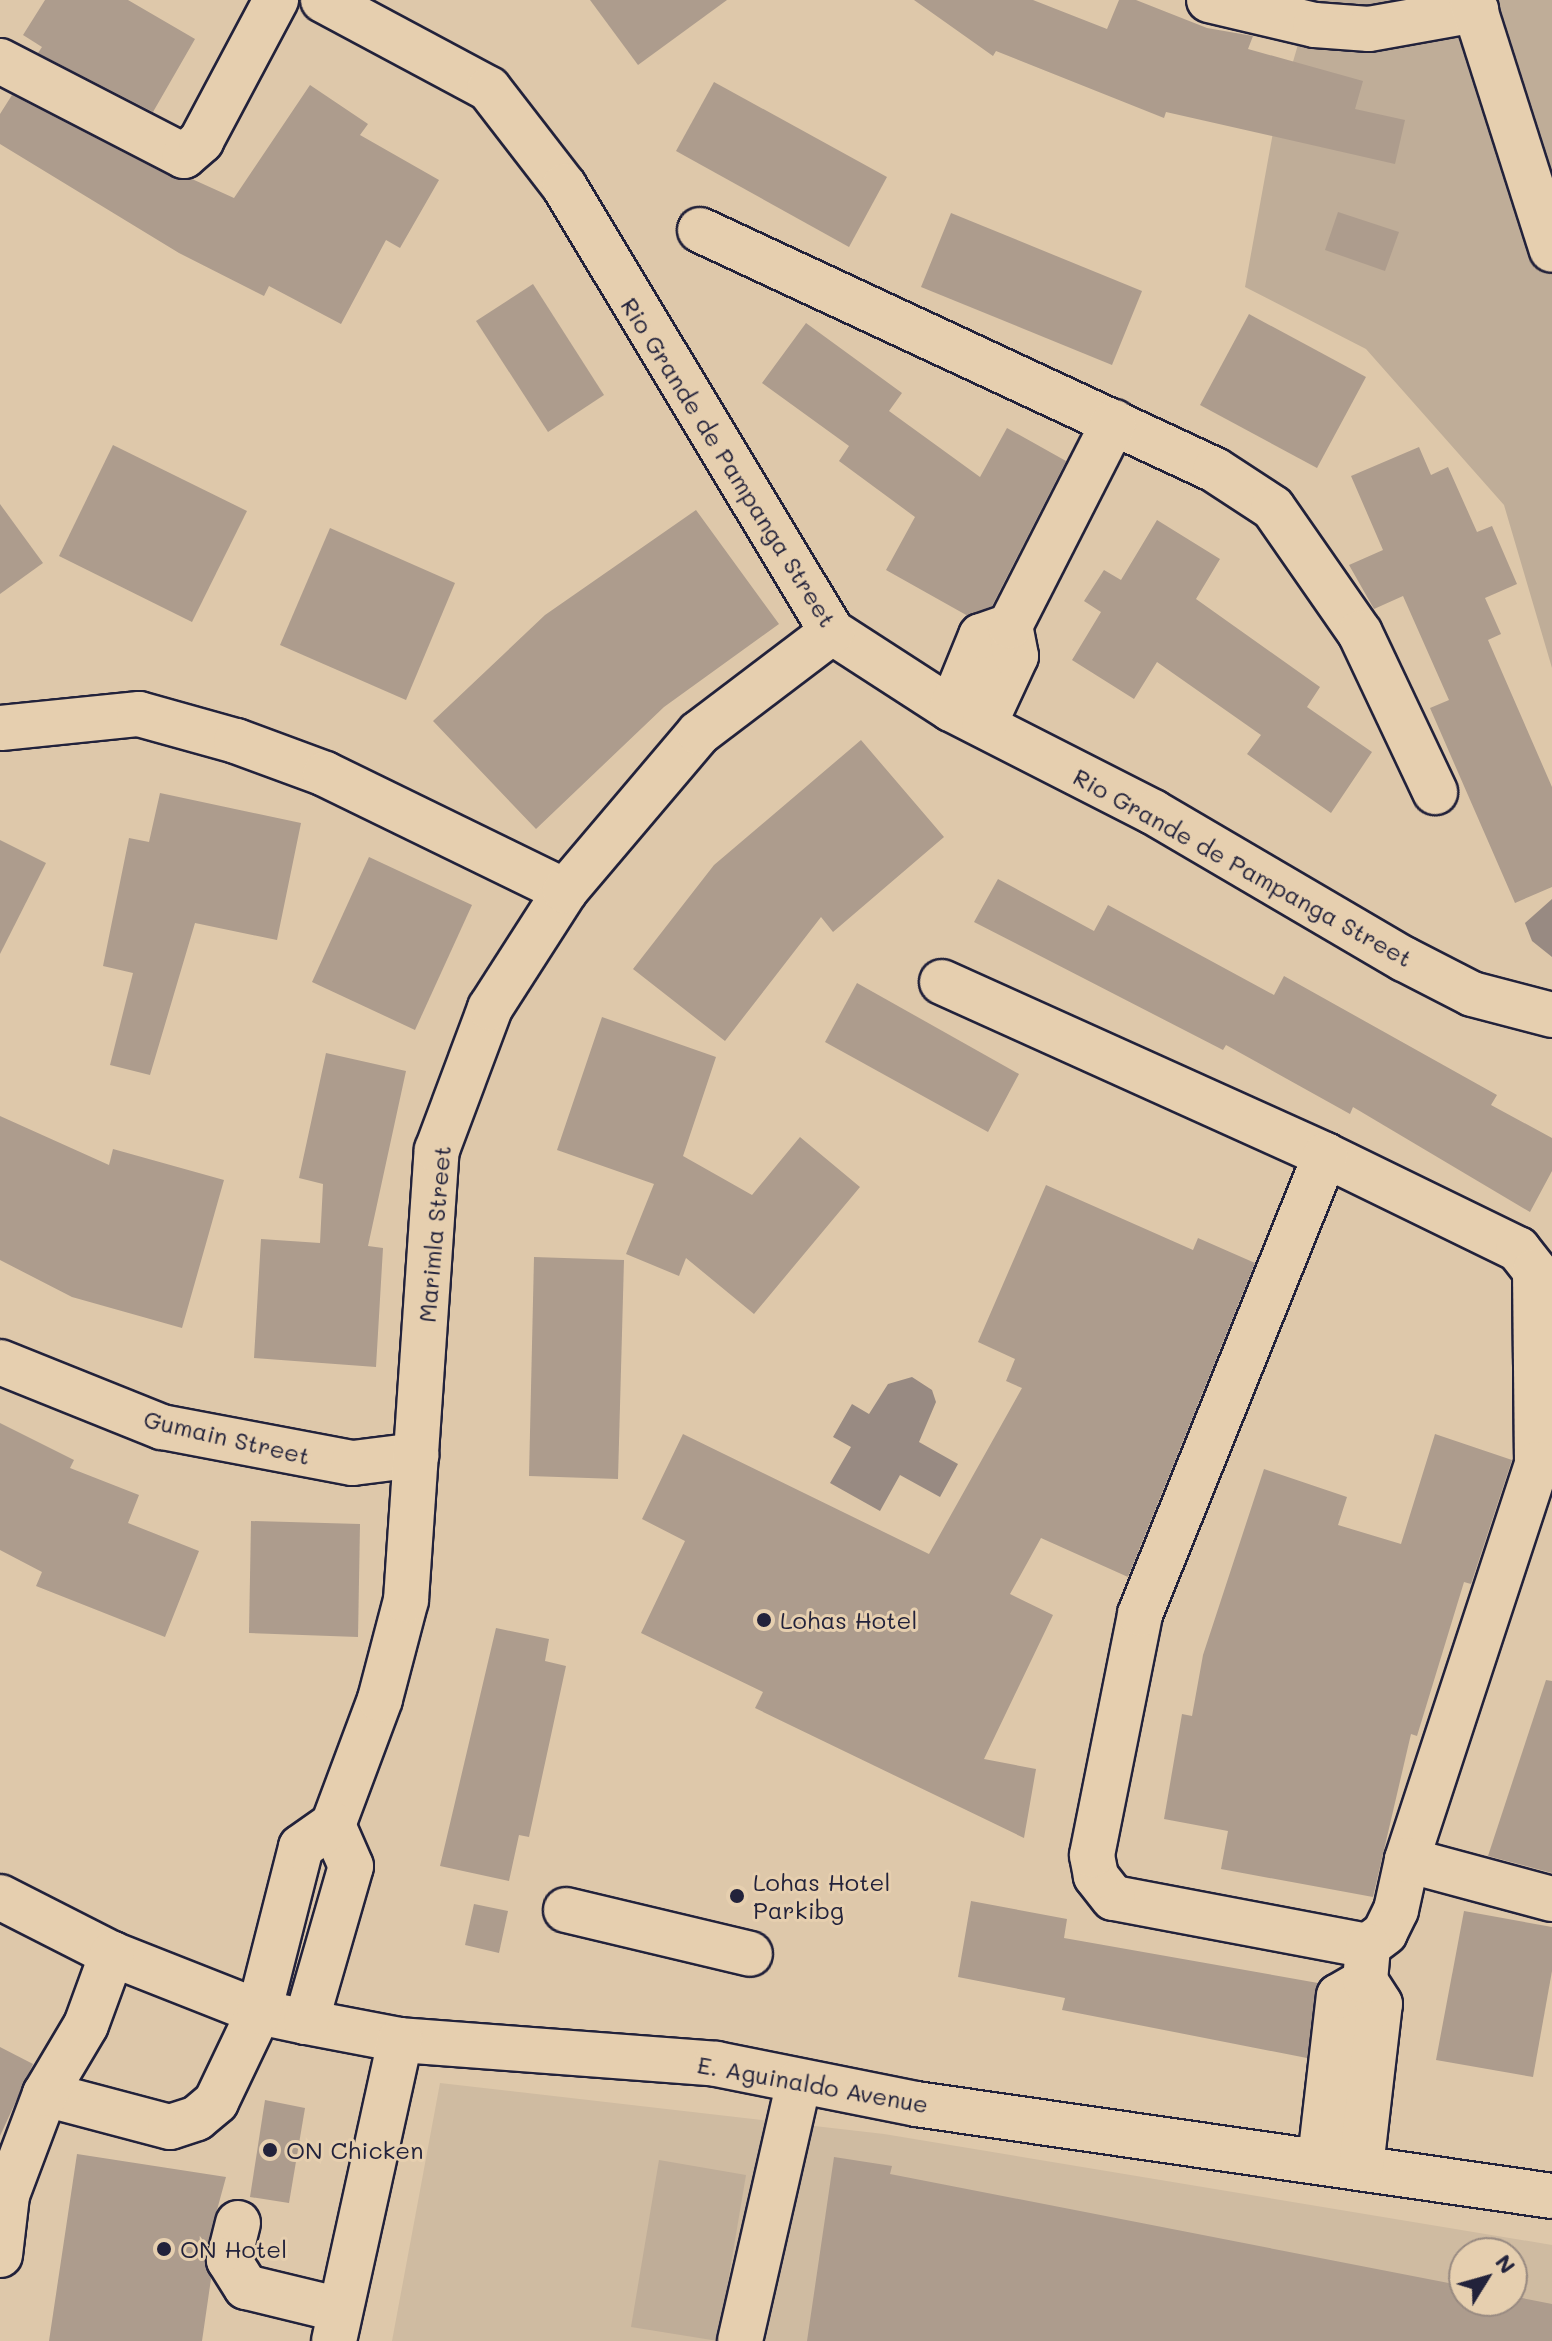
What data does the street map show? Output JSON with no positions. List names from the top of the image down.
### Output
{
  "streets": {
    "street": [
      "Rio Grande de Pampanga Street",
      "Marimla Street",
      "Gumain Street",
      "E. Aguinaldo Avenue"
    ]
  },
  "crossings": [
    ["Rio Grande de Pampanga Street", "Marimla Street"],
    ["Marimla Street", "Gumain Street"]
  ],
  "places": [
    "Lohas Hotel",
    "Lohas Hotel Parkibg",
    "ON Chicken",
    "ON Hotel"
  ],
  "north": "top right"
}
